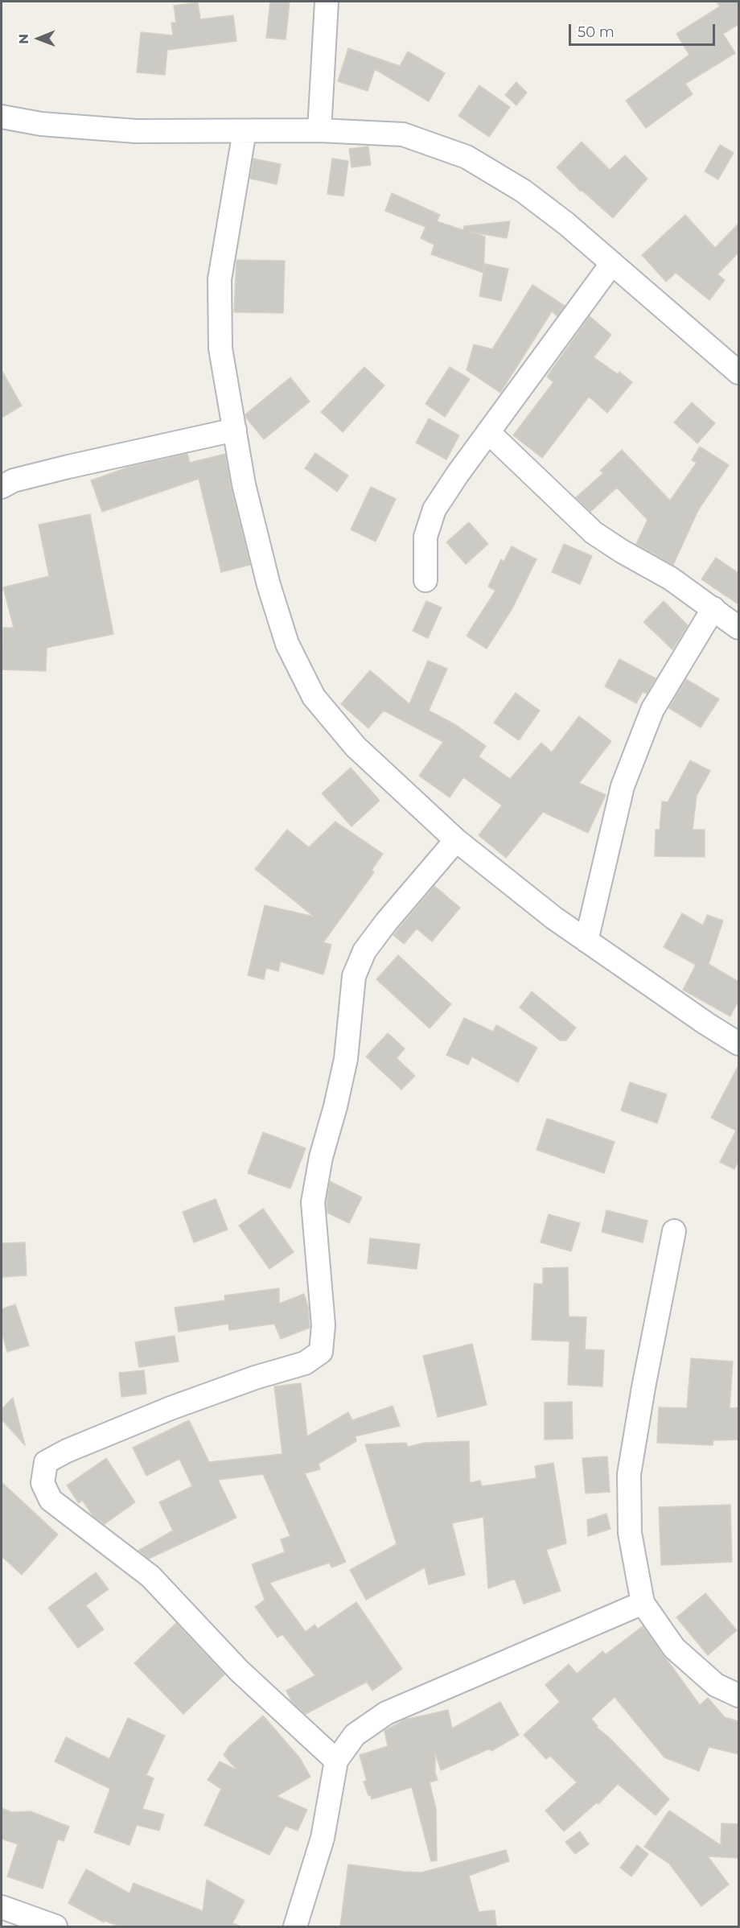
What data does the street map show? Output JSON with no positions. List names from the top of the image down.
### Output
{
  "scale_bar": "50 m",
  "north": "left"
}
